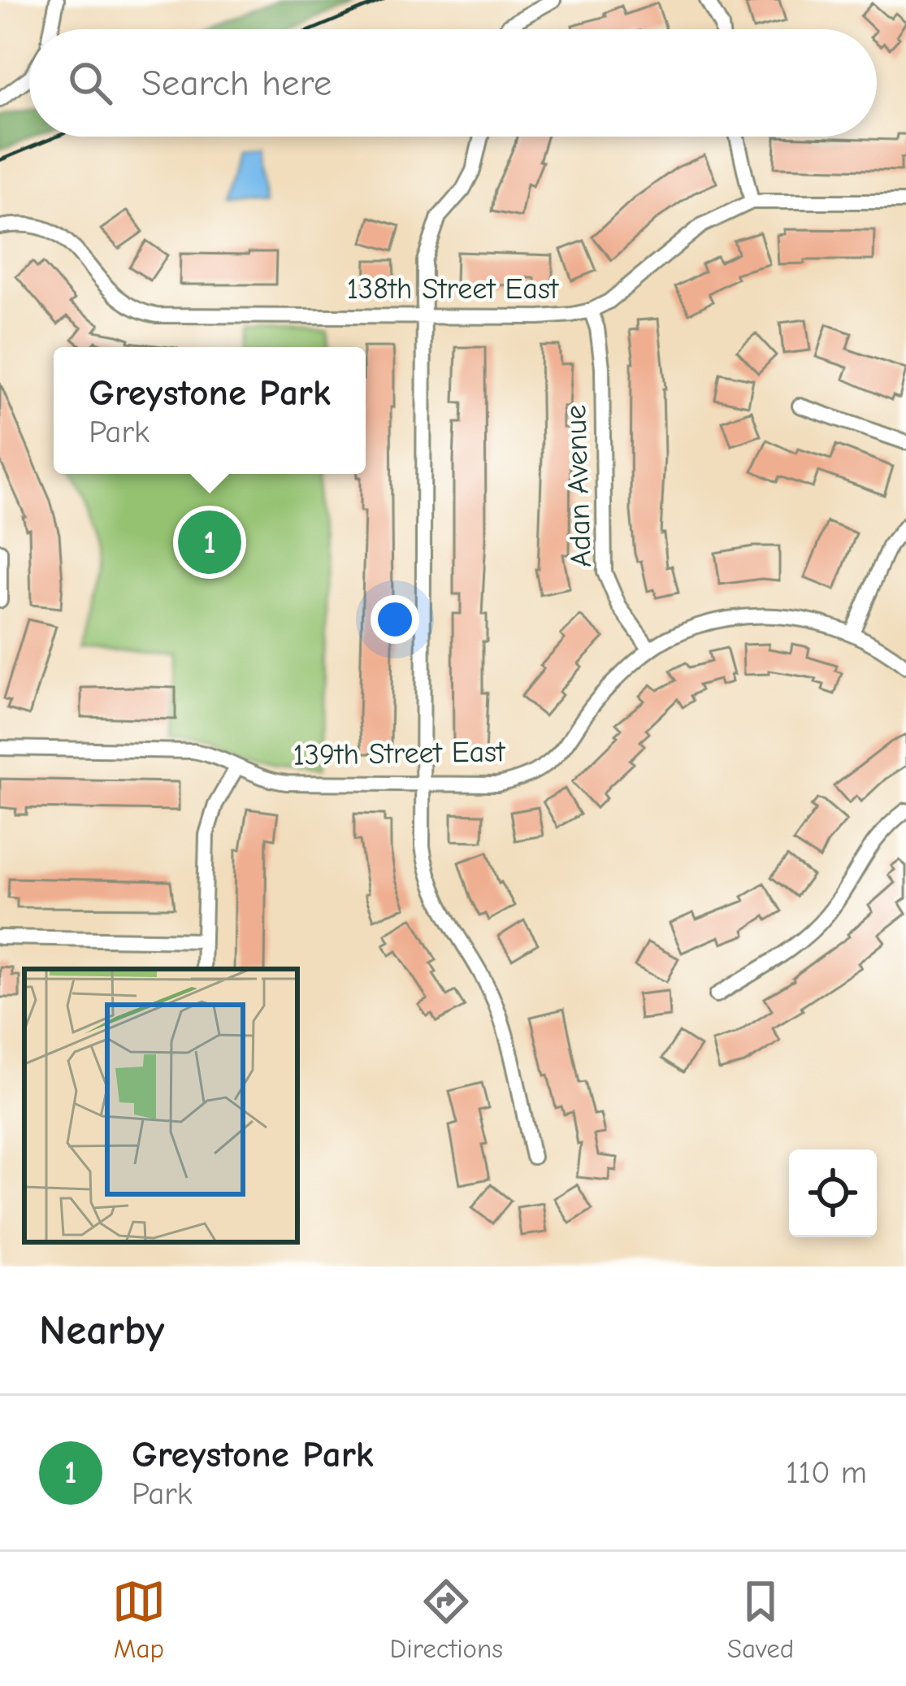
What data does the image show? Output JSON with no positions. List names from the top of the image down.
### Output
{
  "streets": {
    "street": ["138th Street East", "Adan Avenue", "139th Street East"]
  },
  "crossings": [
    ["138th Street East", "Adan Avenue"],
    ["Adan Avenue", "139th Street East"]
  ],
  "page": {
    "search": "Search here",
    "popup": ["Greystone Park", "Park"],
    "pins": "1",
    "heading": "Nearby",
    "list": [
      {
        "mark": "1",
        "name": "Greystone Park",
        "note": "Park",
        "value": "110 m"
      }
    ],
    "nav": ["Map", "Directions", "Saved"]
  }
}
